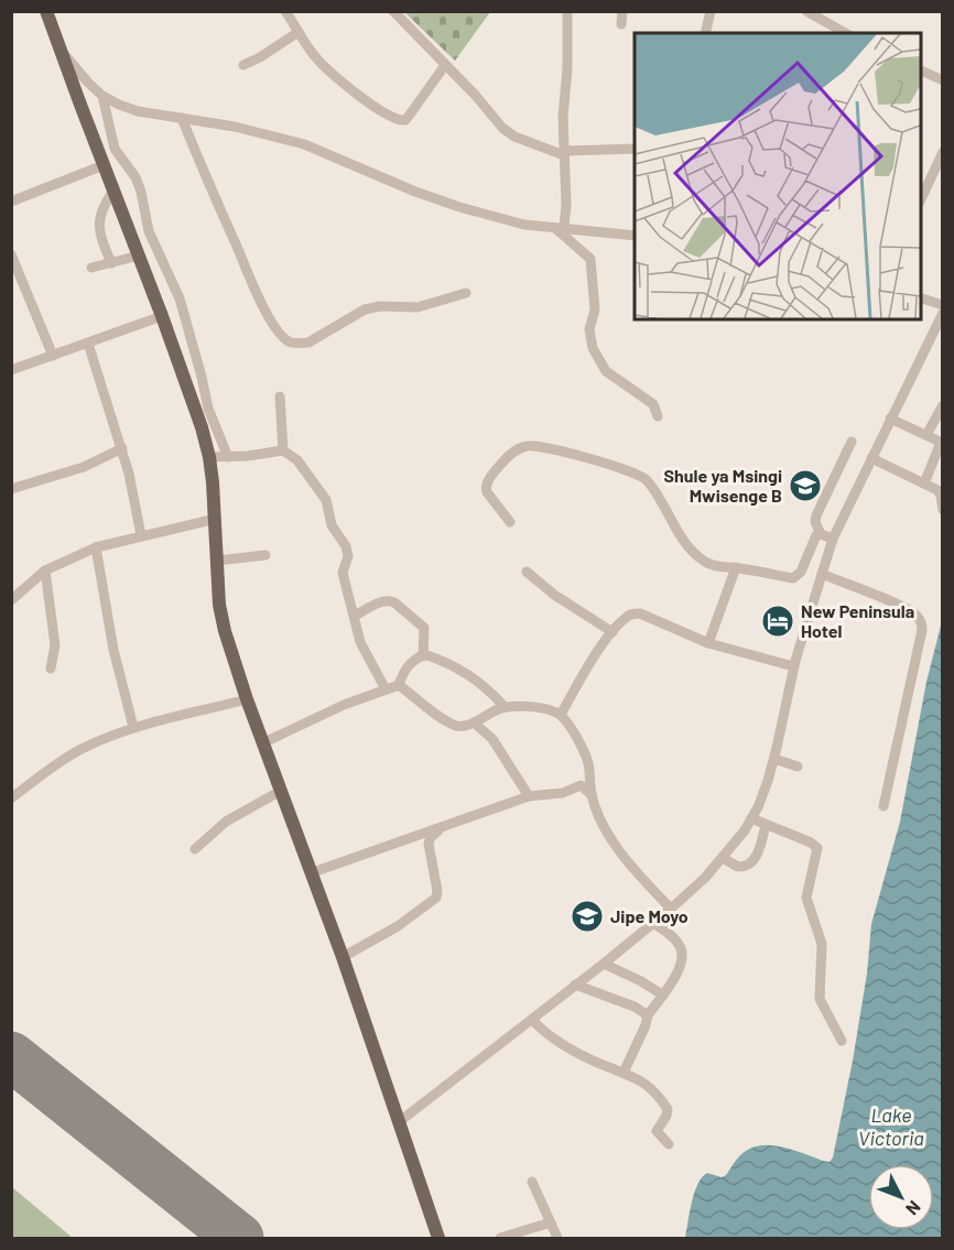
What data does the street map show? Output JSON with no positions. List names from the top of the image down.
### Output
{
  "water": ["Lake Victoria"],
  "places": {
    "school or university": ["Shule ya Msingi Mwisenge B", "Jipe Moyo"],
    "hotel": ["New Peninsula Hotel"]
  },
  "north": "bottom right"
}
